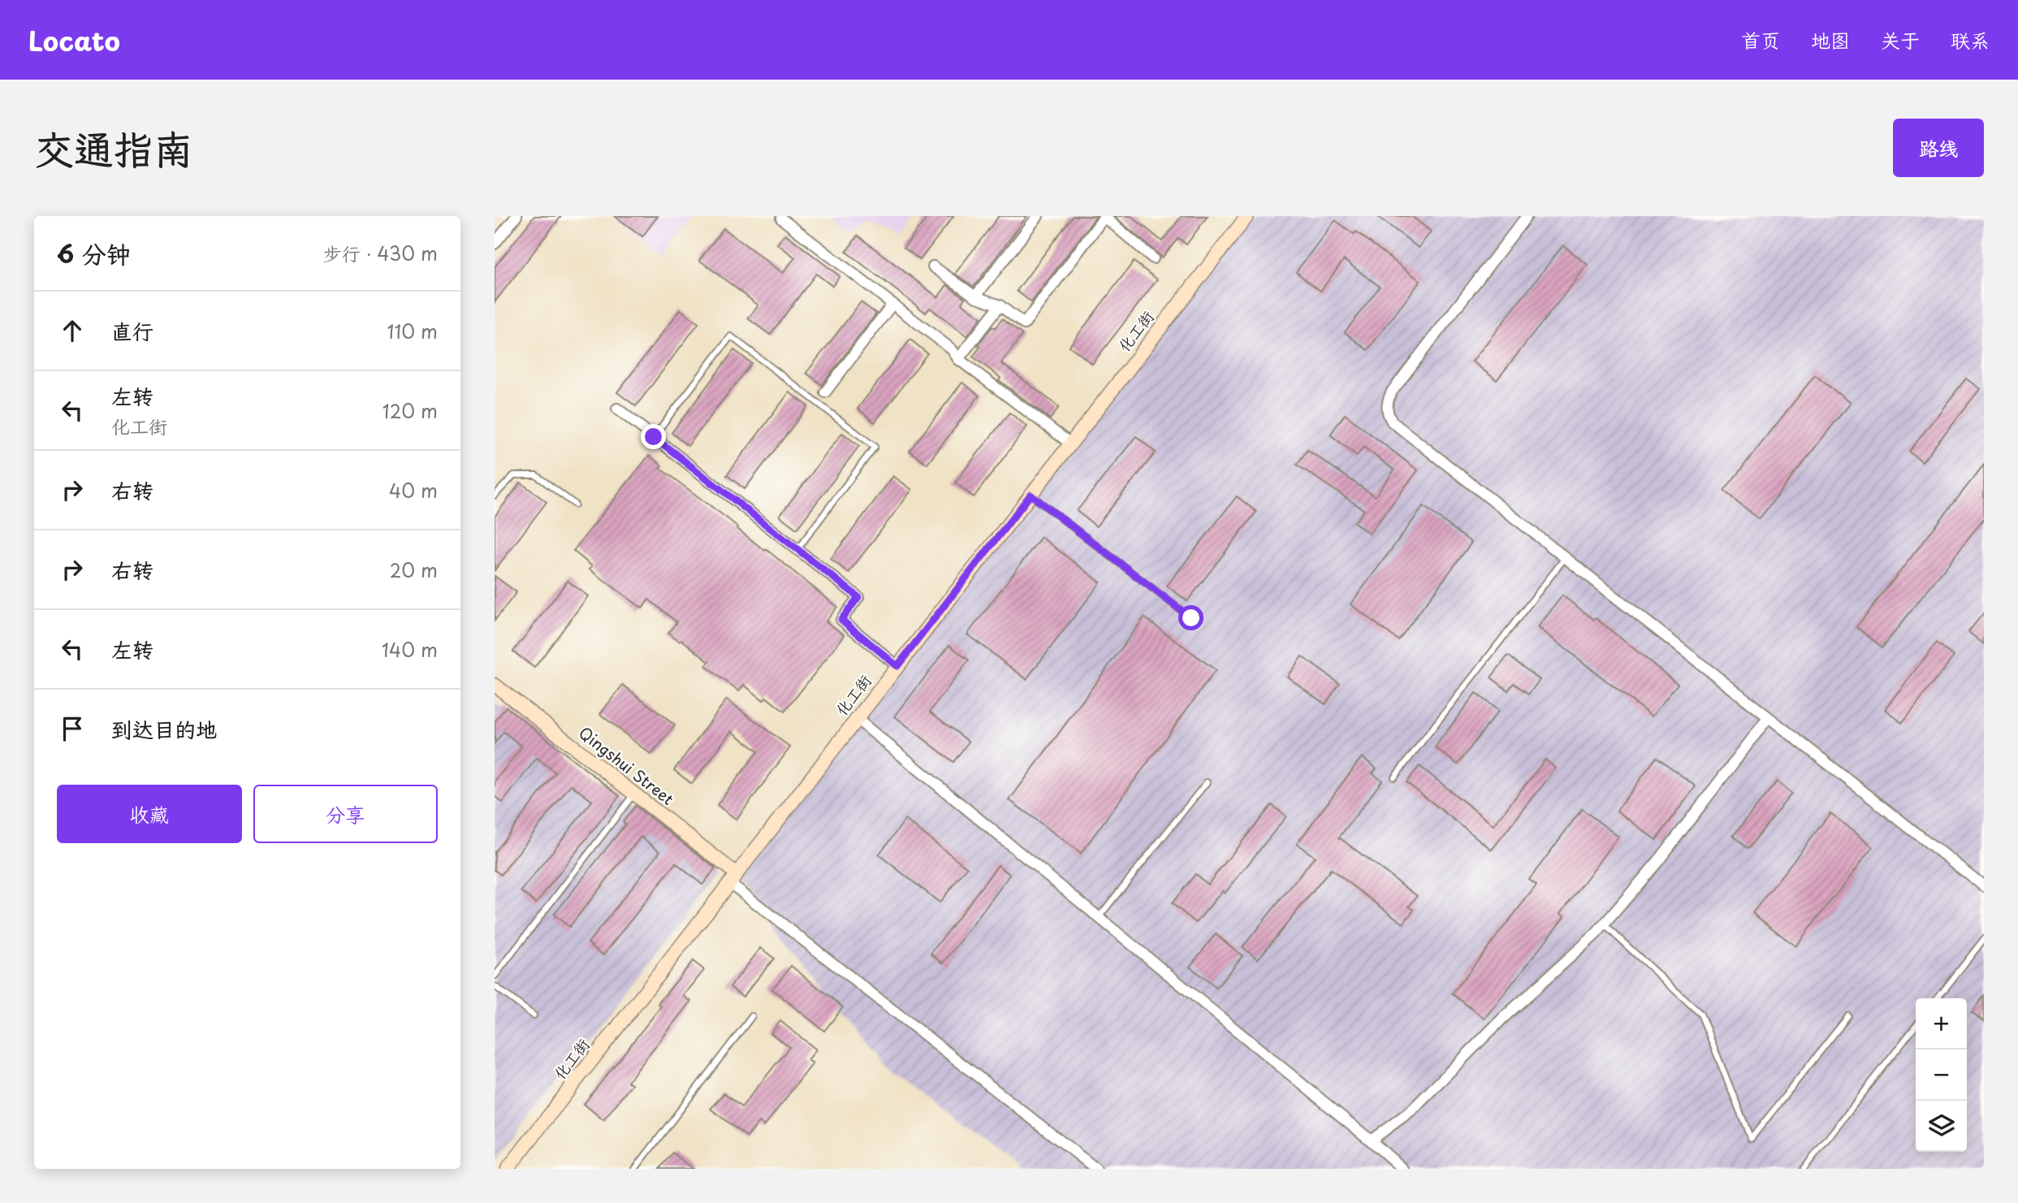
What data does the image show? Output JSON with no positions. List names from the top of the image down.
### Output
{
  "streets": {
    "street": ["化工街", "Qingshui Street"]
  },
  "crossings": [
    ["化工街", "Qingshui Street"]
  ],
  "page": {
    "header": "Locato",
    "nav": [
      "首页",
      "地图",
      "关于",
      "联系"
    ],
    "title": "交通指南",
    "buttons": [
      "路线",
      ["收藏", "分享"]
    ],
    "heading": ["6 分钟", "步行 · 430 m"],
    "list": [
      ["直行", "110 m"],
      ["左转", "化工街", "120 m"],
      ["右转", "40 m"],
      ["右转", "20 m"],
      ["左转", "140 m"],
      "到达目的地"
    ],
    "map_buttons": ["+", "−"]
  }
}
